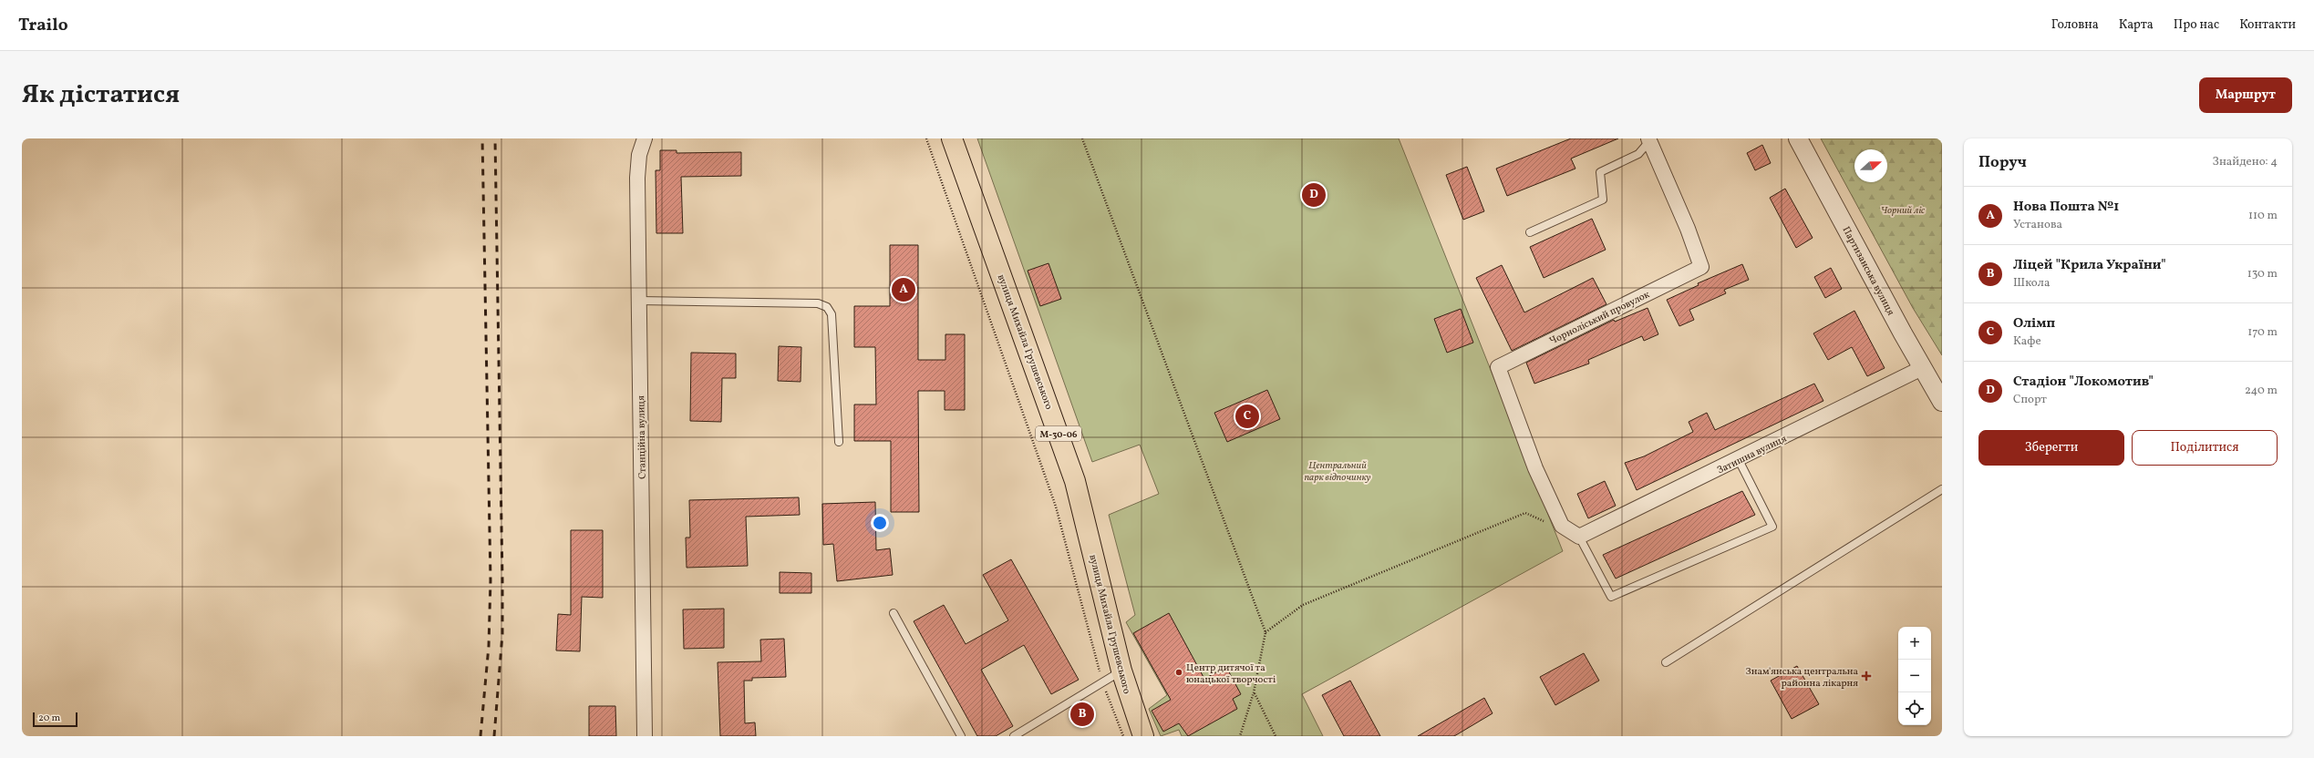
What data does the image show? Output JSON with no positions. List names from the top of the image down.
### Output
{
  "streets": {
    "main road": ["вулиця Михайла Грушевського", "М-30-06"],
    "street": [
      "Партизанська вулиця",
      "Чорноліський провулок",
      "Станційна вулиця",
      "Затишна вулиця"
    ]
  },
  "crossings": [
    ["Партизанська вулиця", "Затишна вулиця"],
    ["Чорноліський провулок", "Затишна вулиця"]
  ],
  "parks": ["Чорний ліс", "Центральний парк відпочинку"],
  "places": {
    "other": ["Центр дитячої та юнацької творчості"],
    "health": ["Знам'янська центральна районна лікарня"]
  },
  "scale_bar": "20 m",
  "north": "right",
  "page": {
    "header": "Trailo",
    "nav": [
      "Головна",
      "Карта",
      "Про нас",
      "Контакти"
    ],
    "title": "Як дістатися",
    "buttons": [
      "Маршрут",
      ["Зберегти", "Поділитися"]
    ],
    "heading": ["Поруч", "Знайдено: 4"],
    "pins": [
      "D",
      "A",
      "C",
      "B"
    ],
    "list": [
      {
        "mark": "A",
        "name": "Нова Пошта №1",
        "note": "Установа",
        "value": "110 m"
      },
      {
        "mark": "B",
        "name": "Ліцей \"Крила України\"",
        "note": "Школа",
        "value": "130 m"
      },
      {
        "mark": "C",
        "name": "Олімп",
        "note": "Кафе",
        "value": "170 m"
      },
      {
        "mark": "D",
        "name": "Стадіон \"Локомотив\"",
        "note": "Спорт",
        "value": "240 m"
      }
    ],
    "map_buttons": ["+", "−"],
    "scale": "20 m"
  }
}
